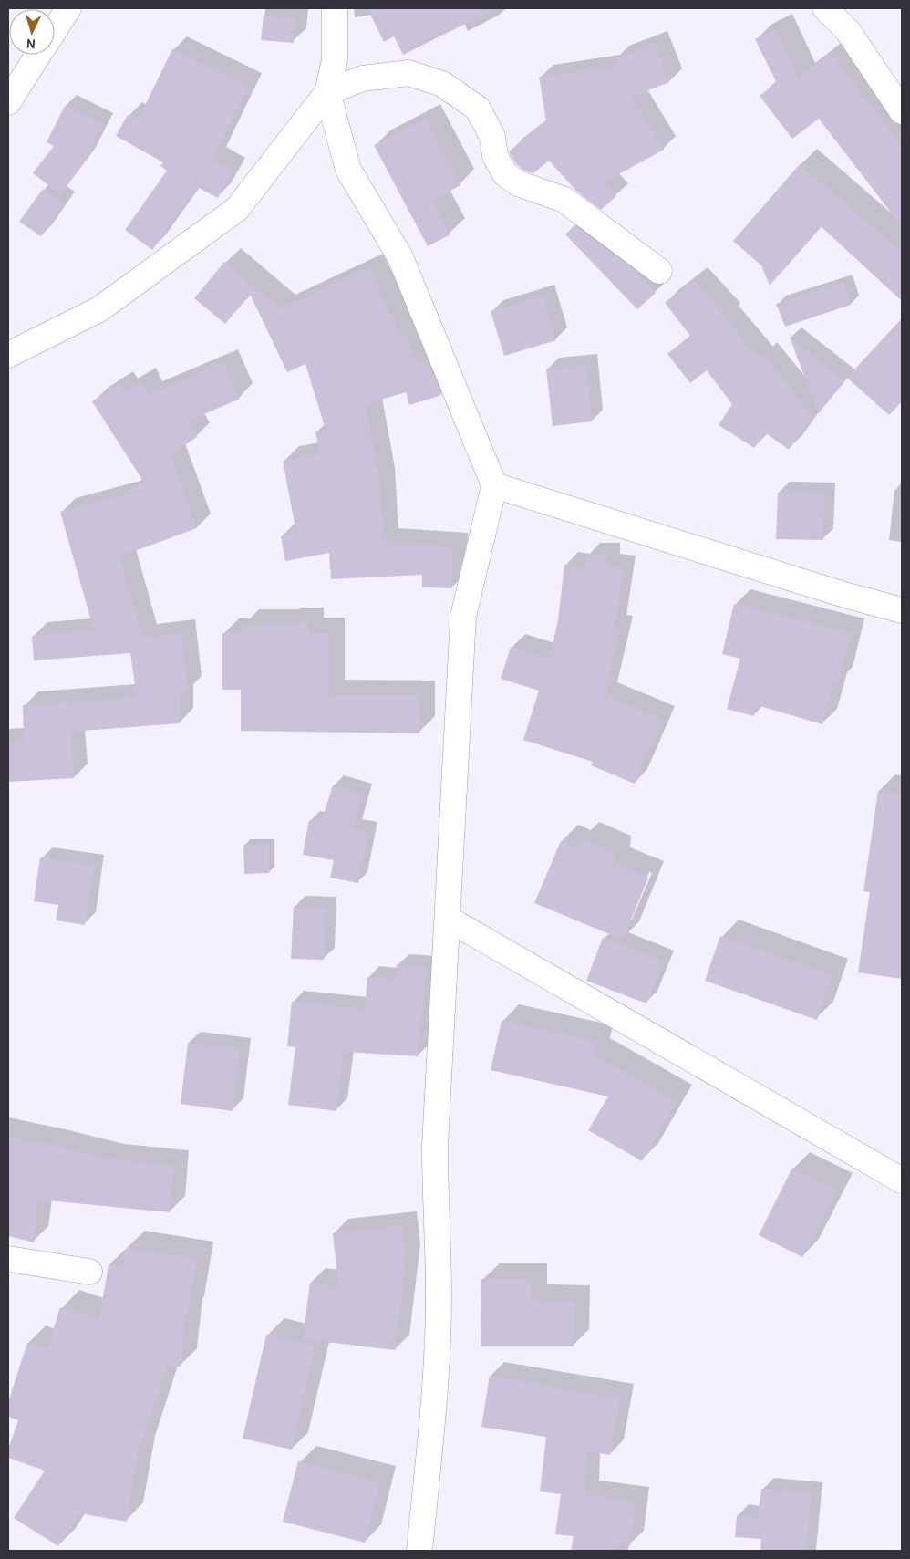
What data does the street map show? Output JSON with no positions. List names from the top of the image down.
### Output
{
  "north": "bottom"
}
